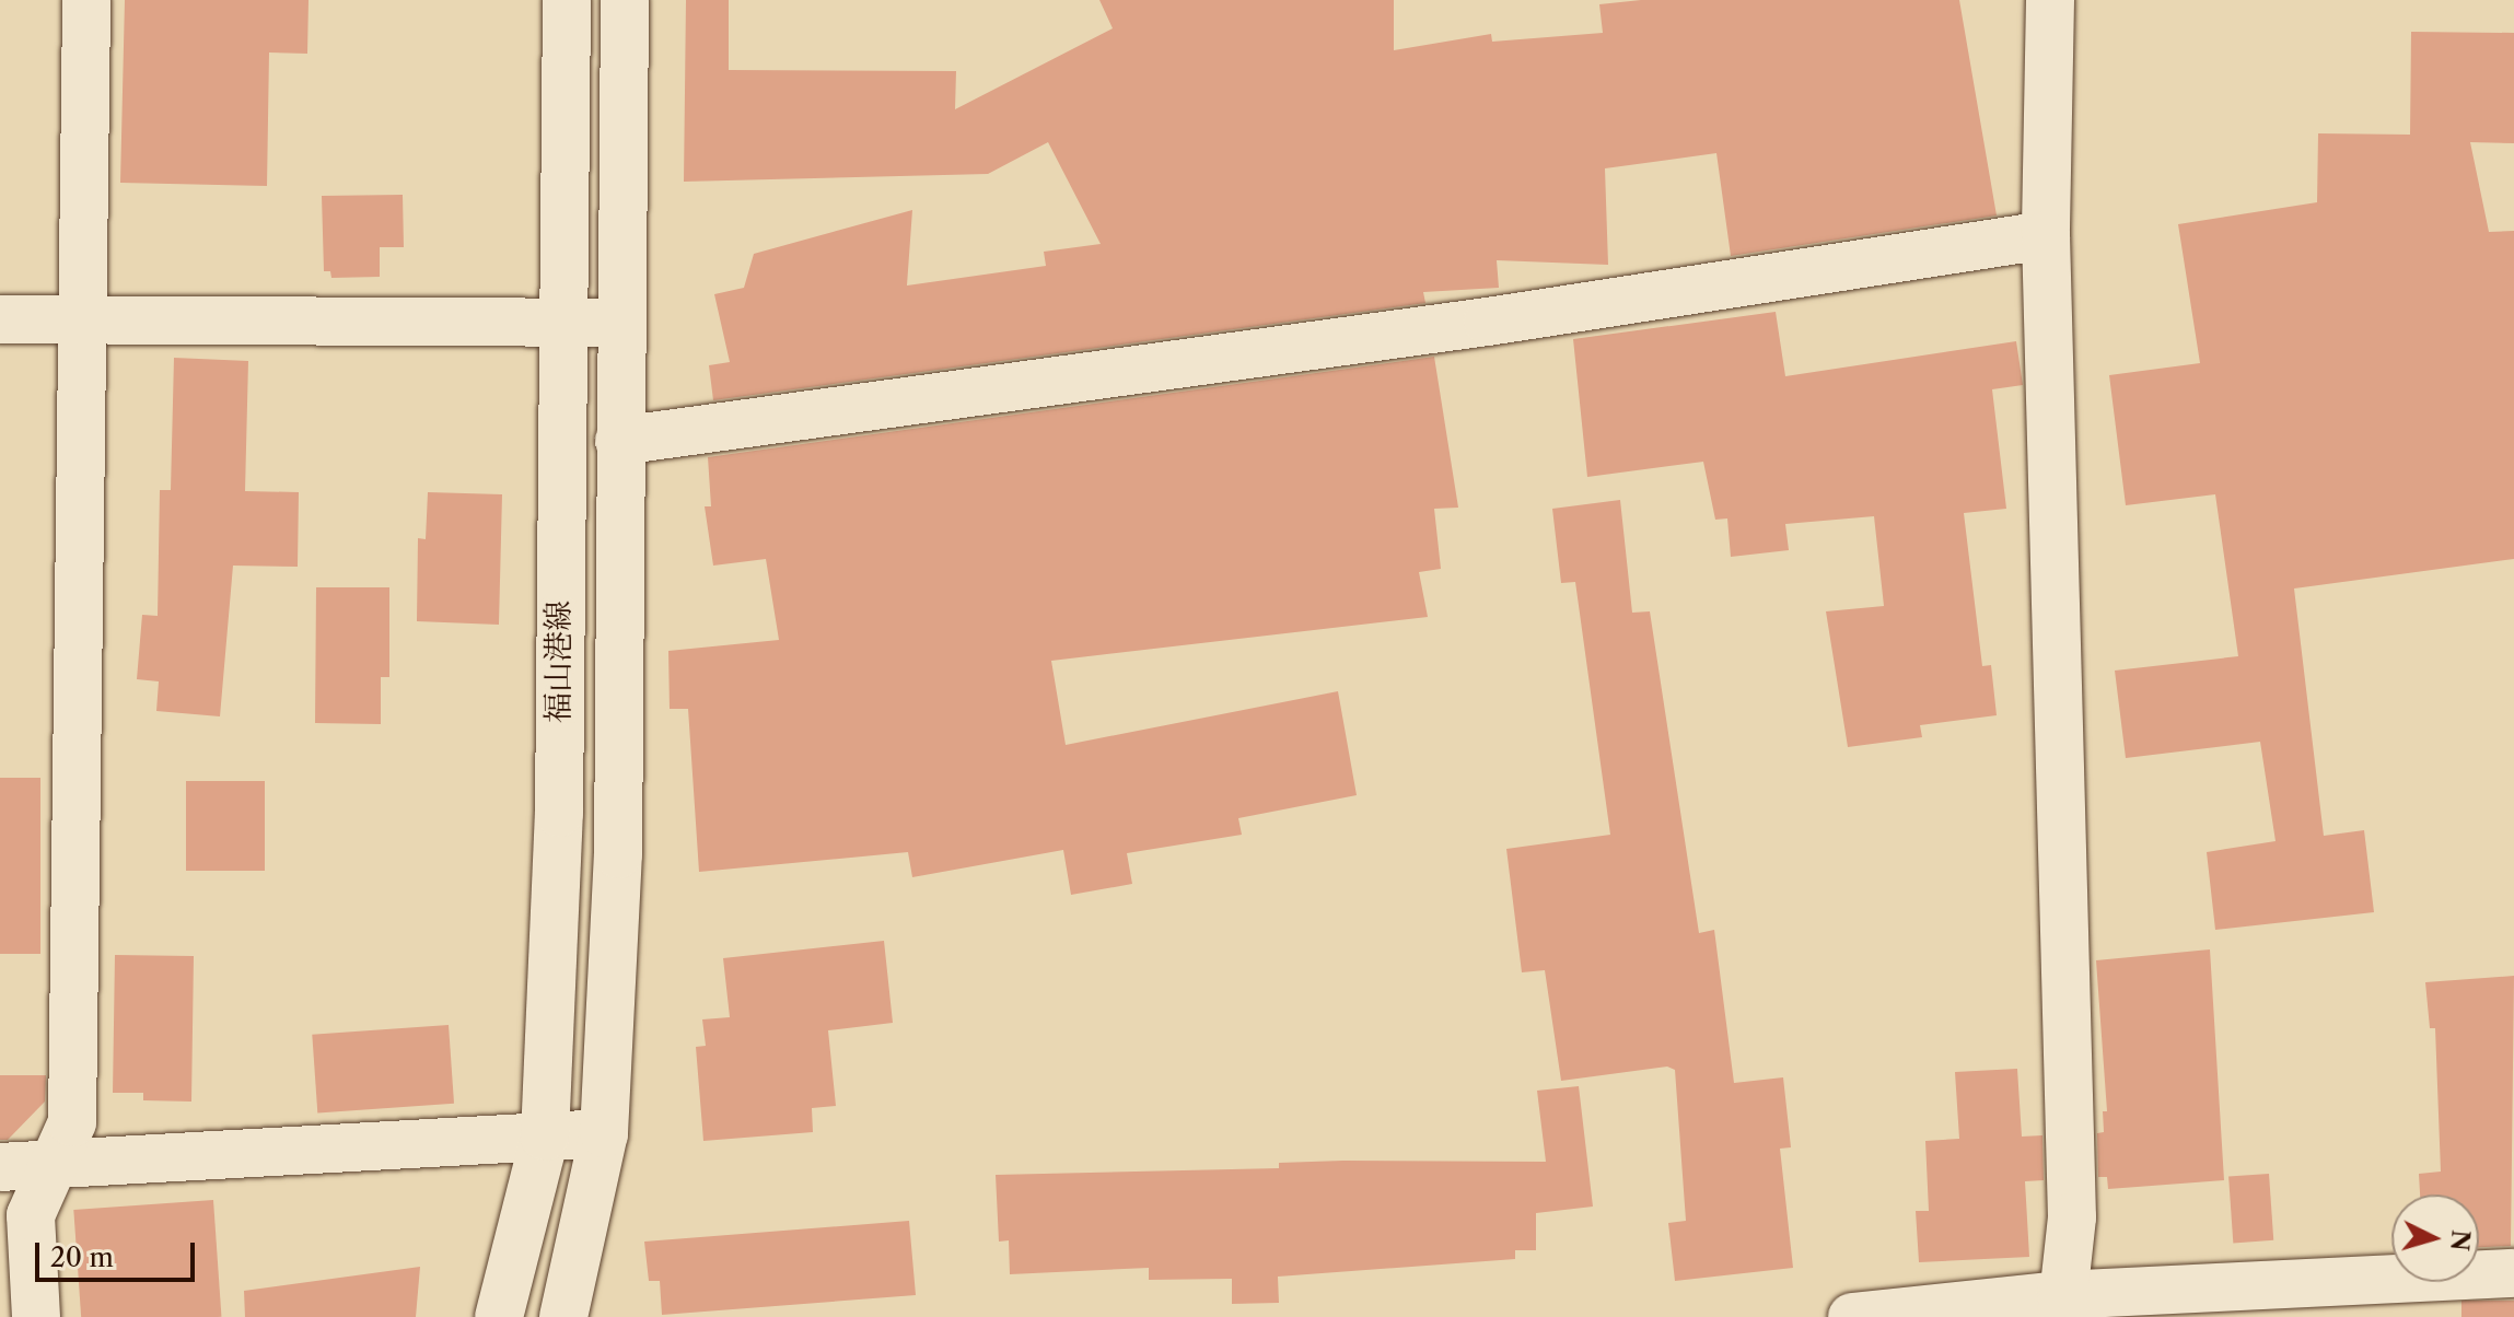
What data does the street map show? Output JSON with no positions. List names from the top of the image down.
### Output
{
  "streets": {
    "street": ["福山港線"]
  },
  "scale_bar": "20 m",
  "north": "right"
}
